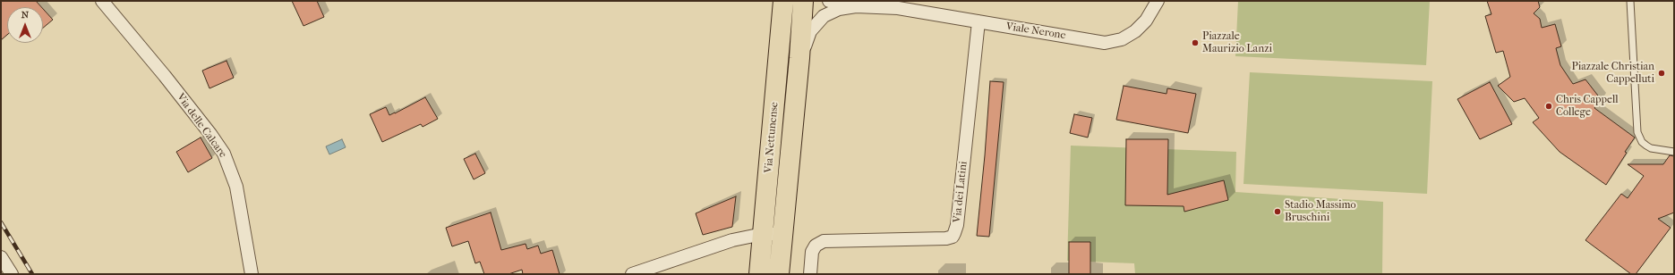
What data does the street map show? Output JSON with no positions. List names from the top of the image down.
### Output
{
  "streets": {
    "main road": ["Via Nettunense"],
    "street": ["Viale Nerone", "Via delle Calcare", "Via dei Latini"]
  },
  "crossings": [
    ["Viale Nerone", "Via Nettunense"],
    ["Viale Nerone", "Via dei Latini"]
  ],
  "places": [
    "Piazzale Maurizio Lanzi",
    "Piazzale Christian Cappelluti",
    "Chris Cappell College",
    "Stadio Massimo Bruschini"
  ],
  "north": "top"
}
